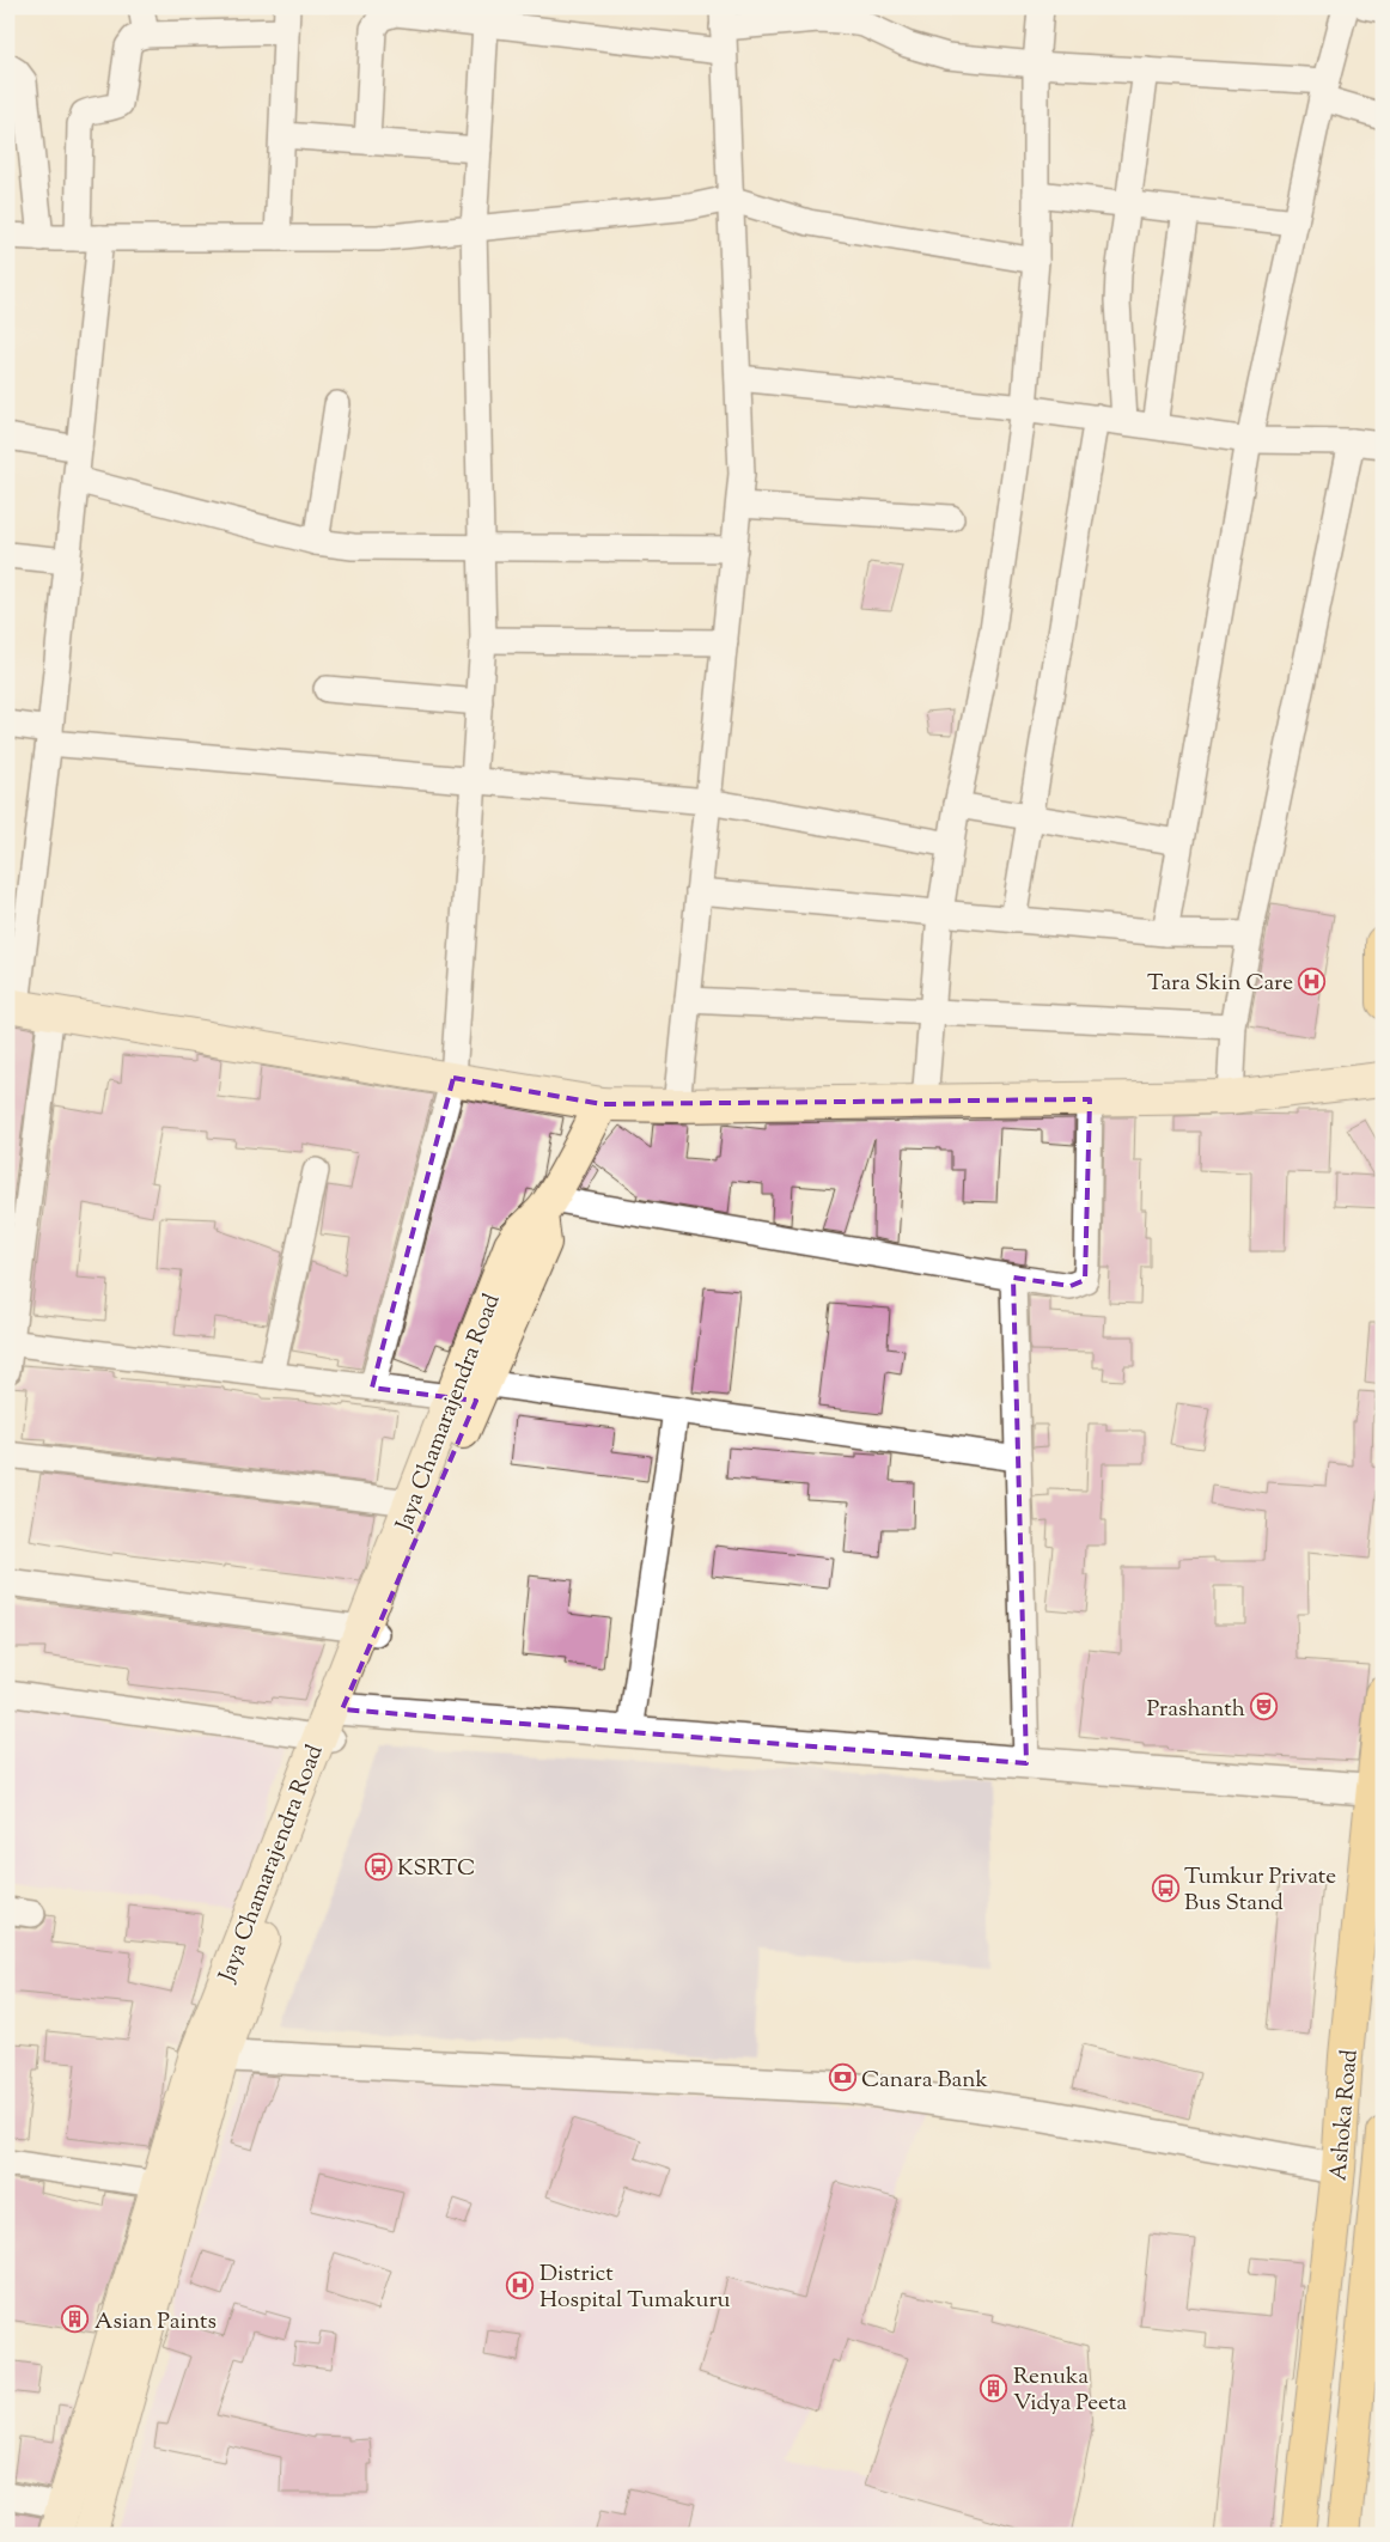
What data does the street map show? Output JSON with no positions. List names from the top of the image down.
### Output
{
  "streets": {
    "main road": ["Jaya Chamarajendra Road", "Ashoka Road"]
  },
  "places": {
    "hospital": ["Tara Skin Care", "District Hospital Tumakuru"],
    "theatre": ["Prashanth"],
    "bus stop": ["KSRTC", "Tumkur Private Bus Stand"],
    "bank": ["Canara Bank"],
    "building": ["Asian Paints", "Renuka Vidya Peeta"]
  }
}
